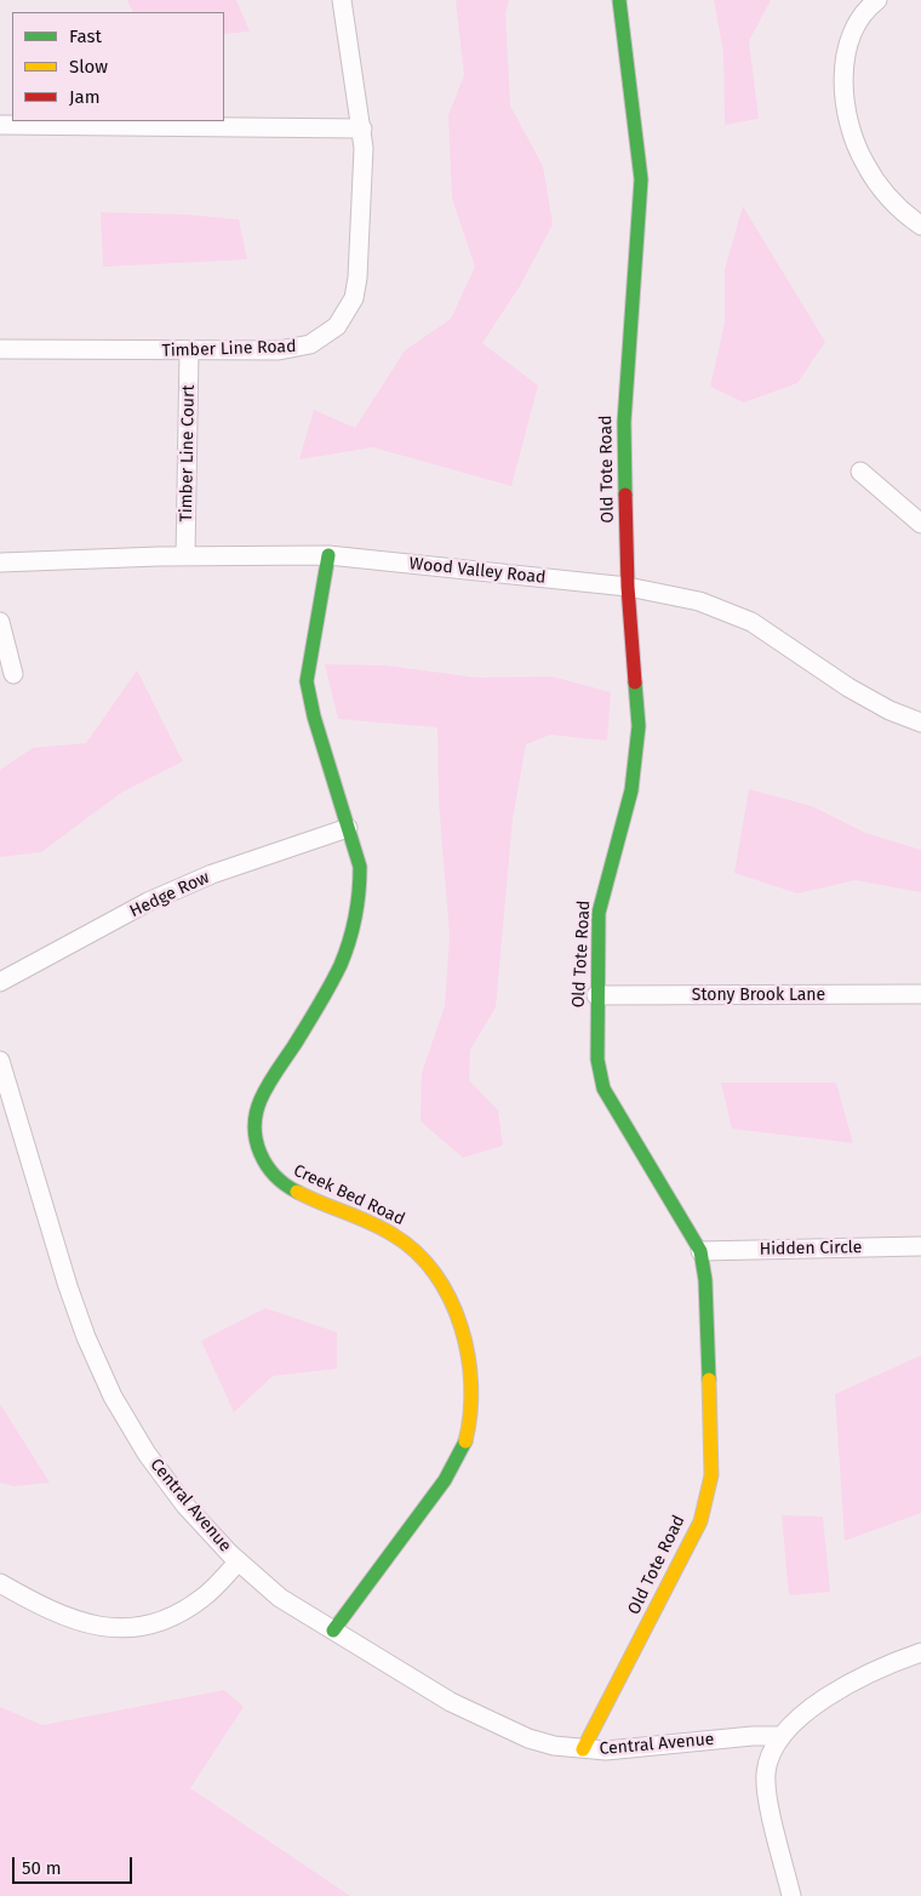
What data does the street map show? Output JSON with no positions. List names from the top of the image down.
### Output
{
  "streets": {
    "street": [
      "Timber Line Road",
      "Timber Line Court",
      "Old Tote Road",
      "Wood Valley Road",
      "Hedge Row",
      "Stony Brook Lane",
      "Creek Bed Road",
      "Hidden Circle",
      "Central Avenue"
    ]
  },
  "crossings": [
    ["Timber Line Road", "Timber Line Court"],
    ["Timber Line Court", "Wood Valley Road"],
    ["Old Tote Road", "Wood Valley Road"],
    ["Old Tote Road", "Stony Brook Lane"],
    ["Old Tote Road", "Hidden Circle"],
    ["Old Tote Road", "Central Avenue"],
    ["Wood Valley Road", "Creek Bed Road"],
    ["Hedge Row", "Creek Bed Road"],
    ["Creek Bed Road", "Central Avenue"]
  ],
  "legend": ["Fast", "Slow", "Jam"],
  "scale_bar": "50 m"
}
